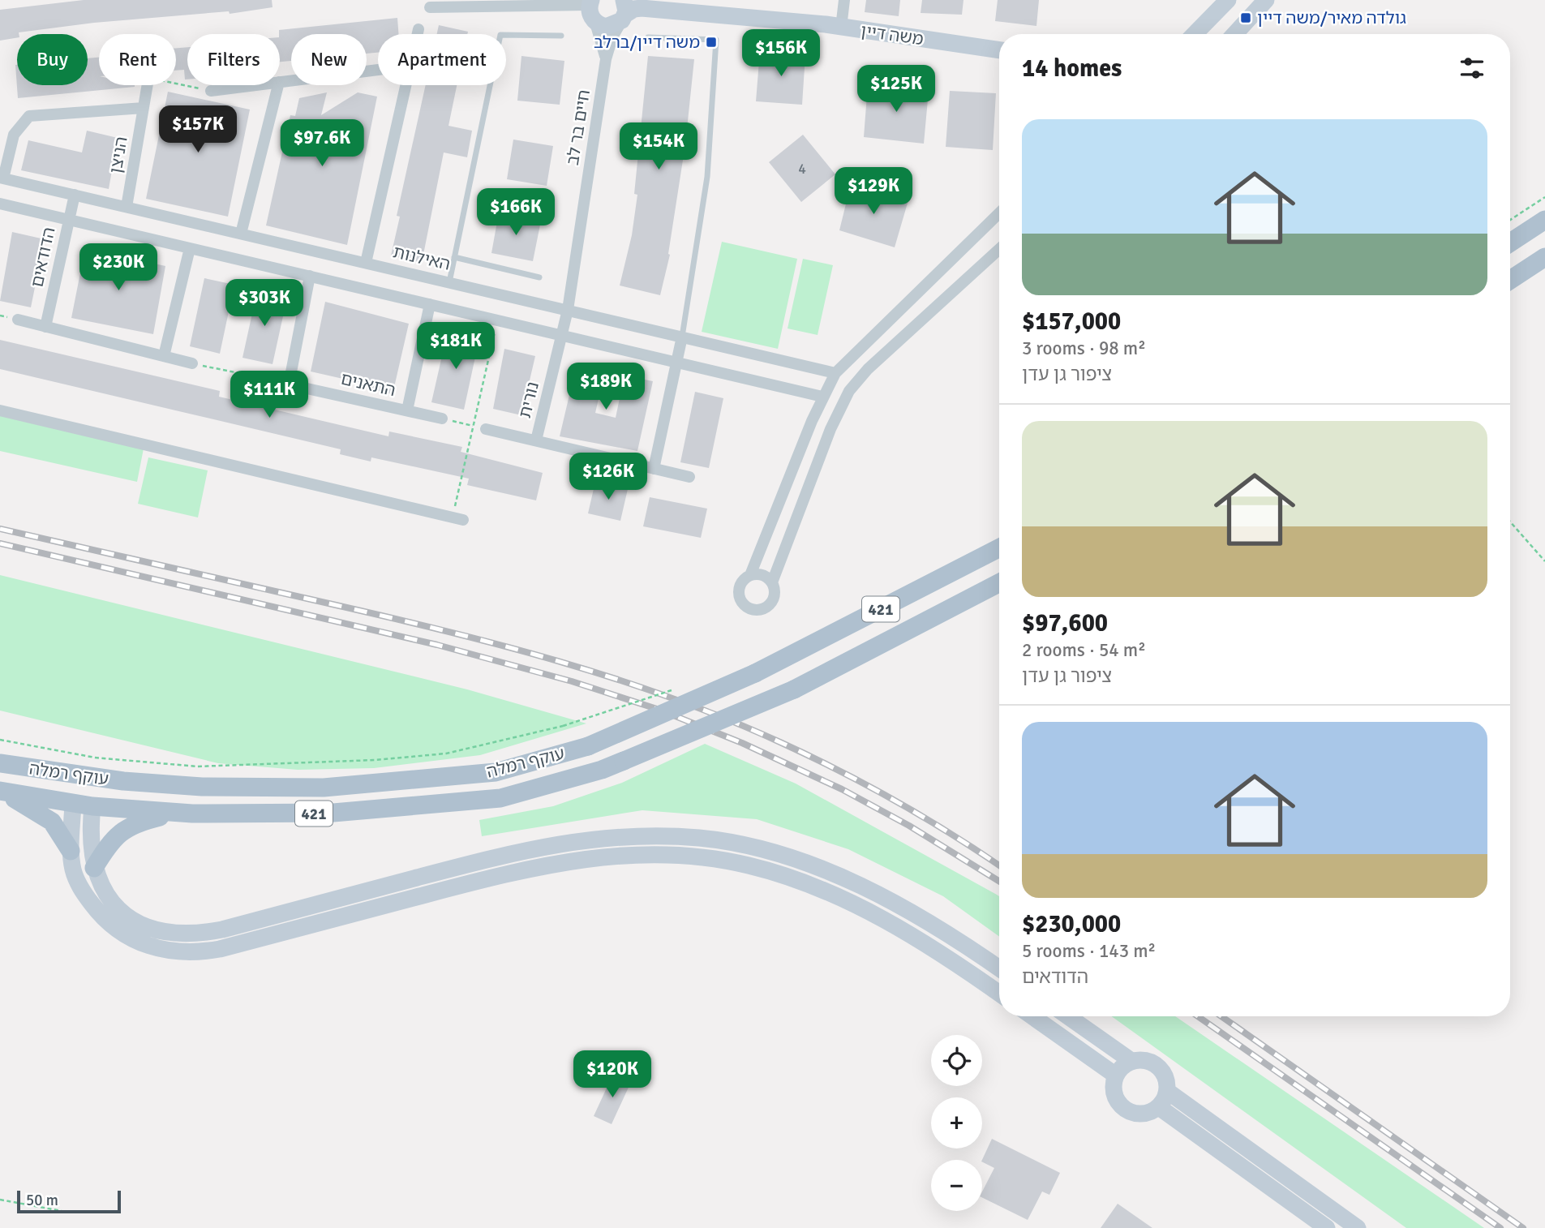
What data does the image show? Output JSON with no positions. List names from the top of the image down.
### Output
{
  "streets": {
    "main road": ["משה דיין", "421", "עוקף רמלה"],
    "street": [
      "חיים בר לב",
      "הניצן",
      "הדודאים",
      "האילנות",
      "התאנים",
      "נורית"
    ]
  },
  "crossings": [
    ["משה דיין", "חיים בר לב"],
    ["חיים בר לב", "האילנות"],
    ["חיים בר לב", "נורית"],
    ["הניצן", "האילנות"],
    ["הדודאים", "האילנות"]
  ],
  "places": {
    "transit": ["גולדה מאיר/משה דיין", "משה דיין/ברלב"]
  },
  "house_numbers": ["4"],
  "scale_bar": "50 m",
  "page": {
    "price": [
      "$156K",
      "$125K",
      "$157K",
      "$97.6K",
      "$154K",
      "$129K",
      "$166K",
      "$230K",
      "$303K",
      "$181K",
      "$189K",
      "$111K",
      "$126K",
      "$120K"
    ],
    "chip": [
      "Buy",
      "Rent",
      "Filters",
      "New",
      "Apartment"
    ],
    "heading": "14 homes",
    "list": [
      {
        "name": "$157,000",
        "note": "3 rooms · 98 m² · ציפור גן עדן"
      },
      {
        "name": "$97,600",
        "note": "2 rooms · 54 m² · ציפור גן עדן"
      },
      {
        "name": "$230,000",
        "note": "5 rooms · 143 m² · הדודאים"
      }
    ],
    "map_buttons": ["+", "−"],
    "scale": "50 m"
  }
}
